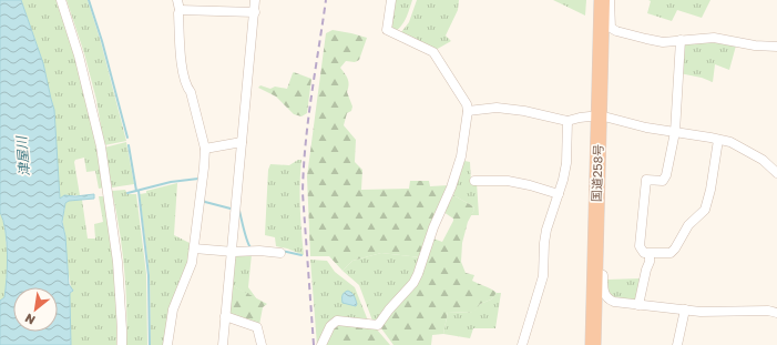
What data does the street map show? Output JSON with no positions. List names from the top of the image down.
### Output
{
  "streets": {
    "highway": ["国道258号"]
  },
  "water": ["津屋川"],
  "north": "bottom left"
}
